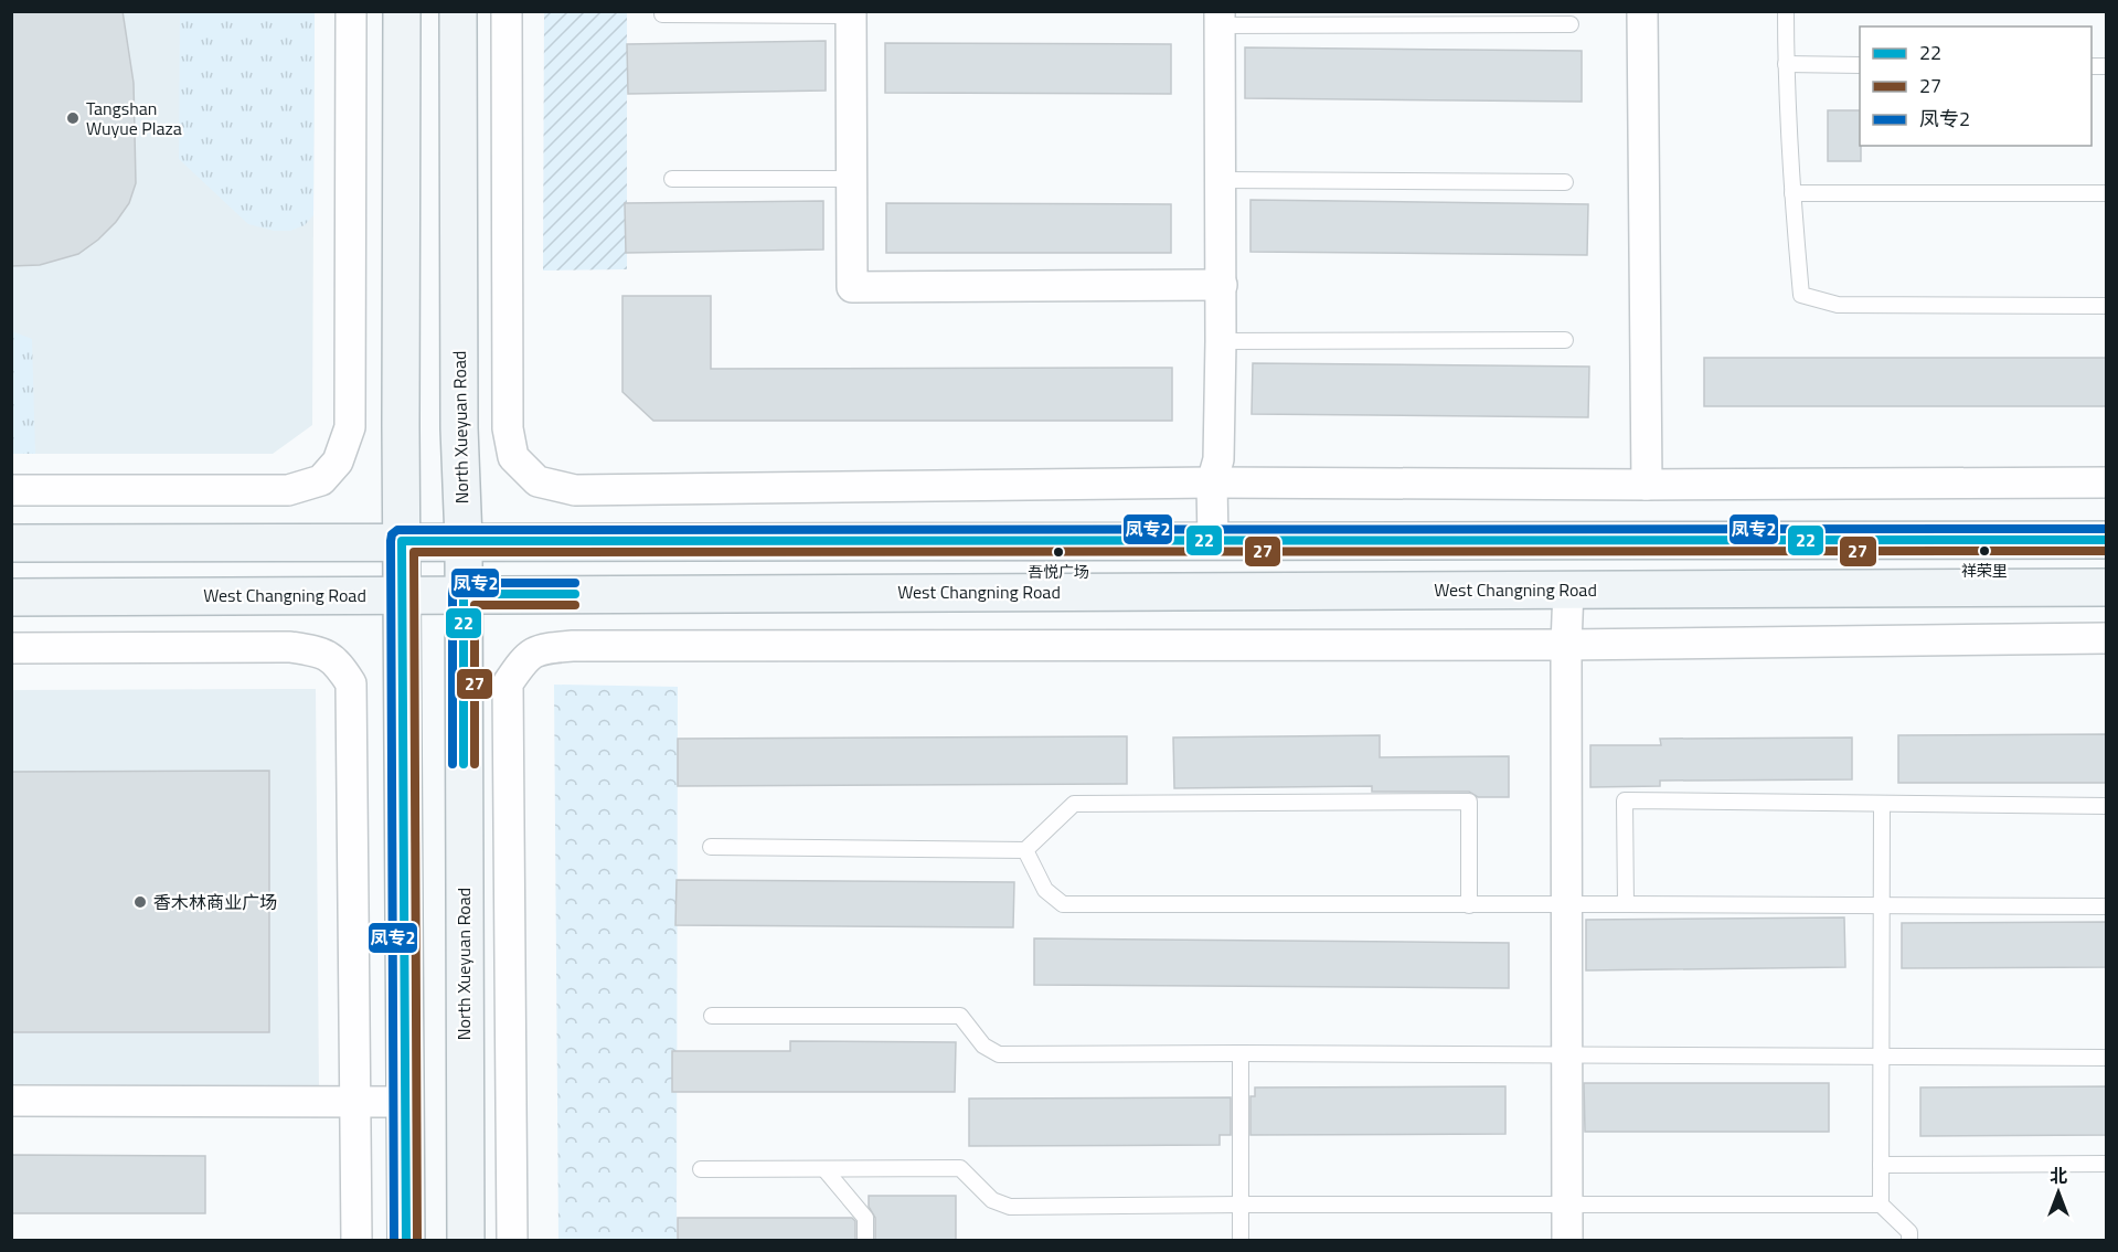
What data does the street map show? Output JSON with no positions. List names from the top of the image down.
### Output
{
  "streets": {
    "main road": ["North Xueyuan Road", "West Changning Road"]
  },
  "crossings": [
    ["North Xueyuan Road", "West Changning Road"]
  ],
  "places": [
    "Tangshan Wuyue Plaza",
    "祥荣里",
    "吾悦广场",
    "香木林商业广场"
  ],
  "lines": ["transit line 凤专2", "transit line 22", "transit line 27"],
  "legend": ["22", "27", "凤专2"],
  "north": "top"
}
